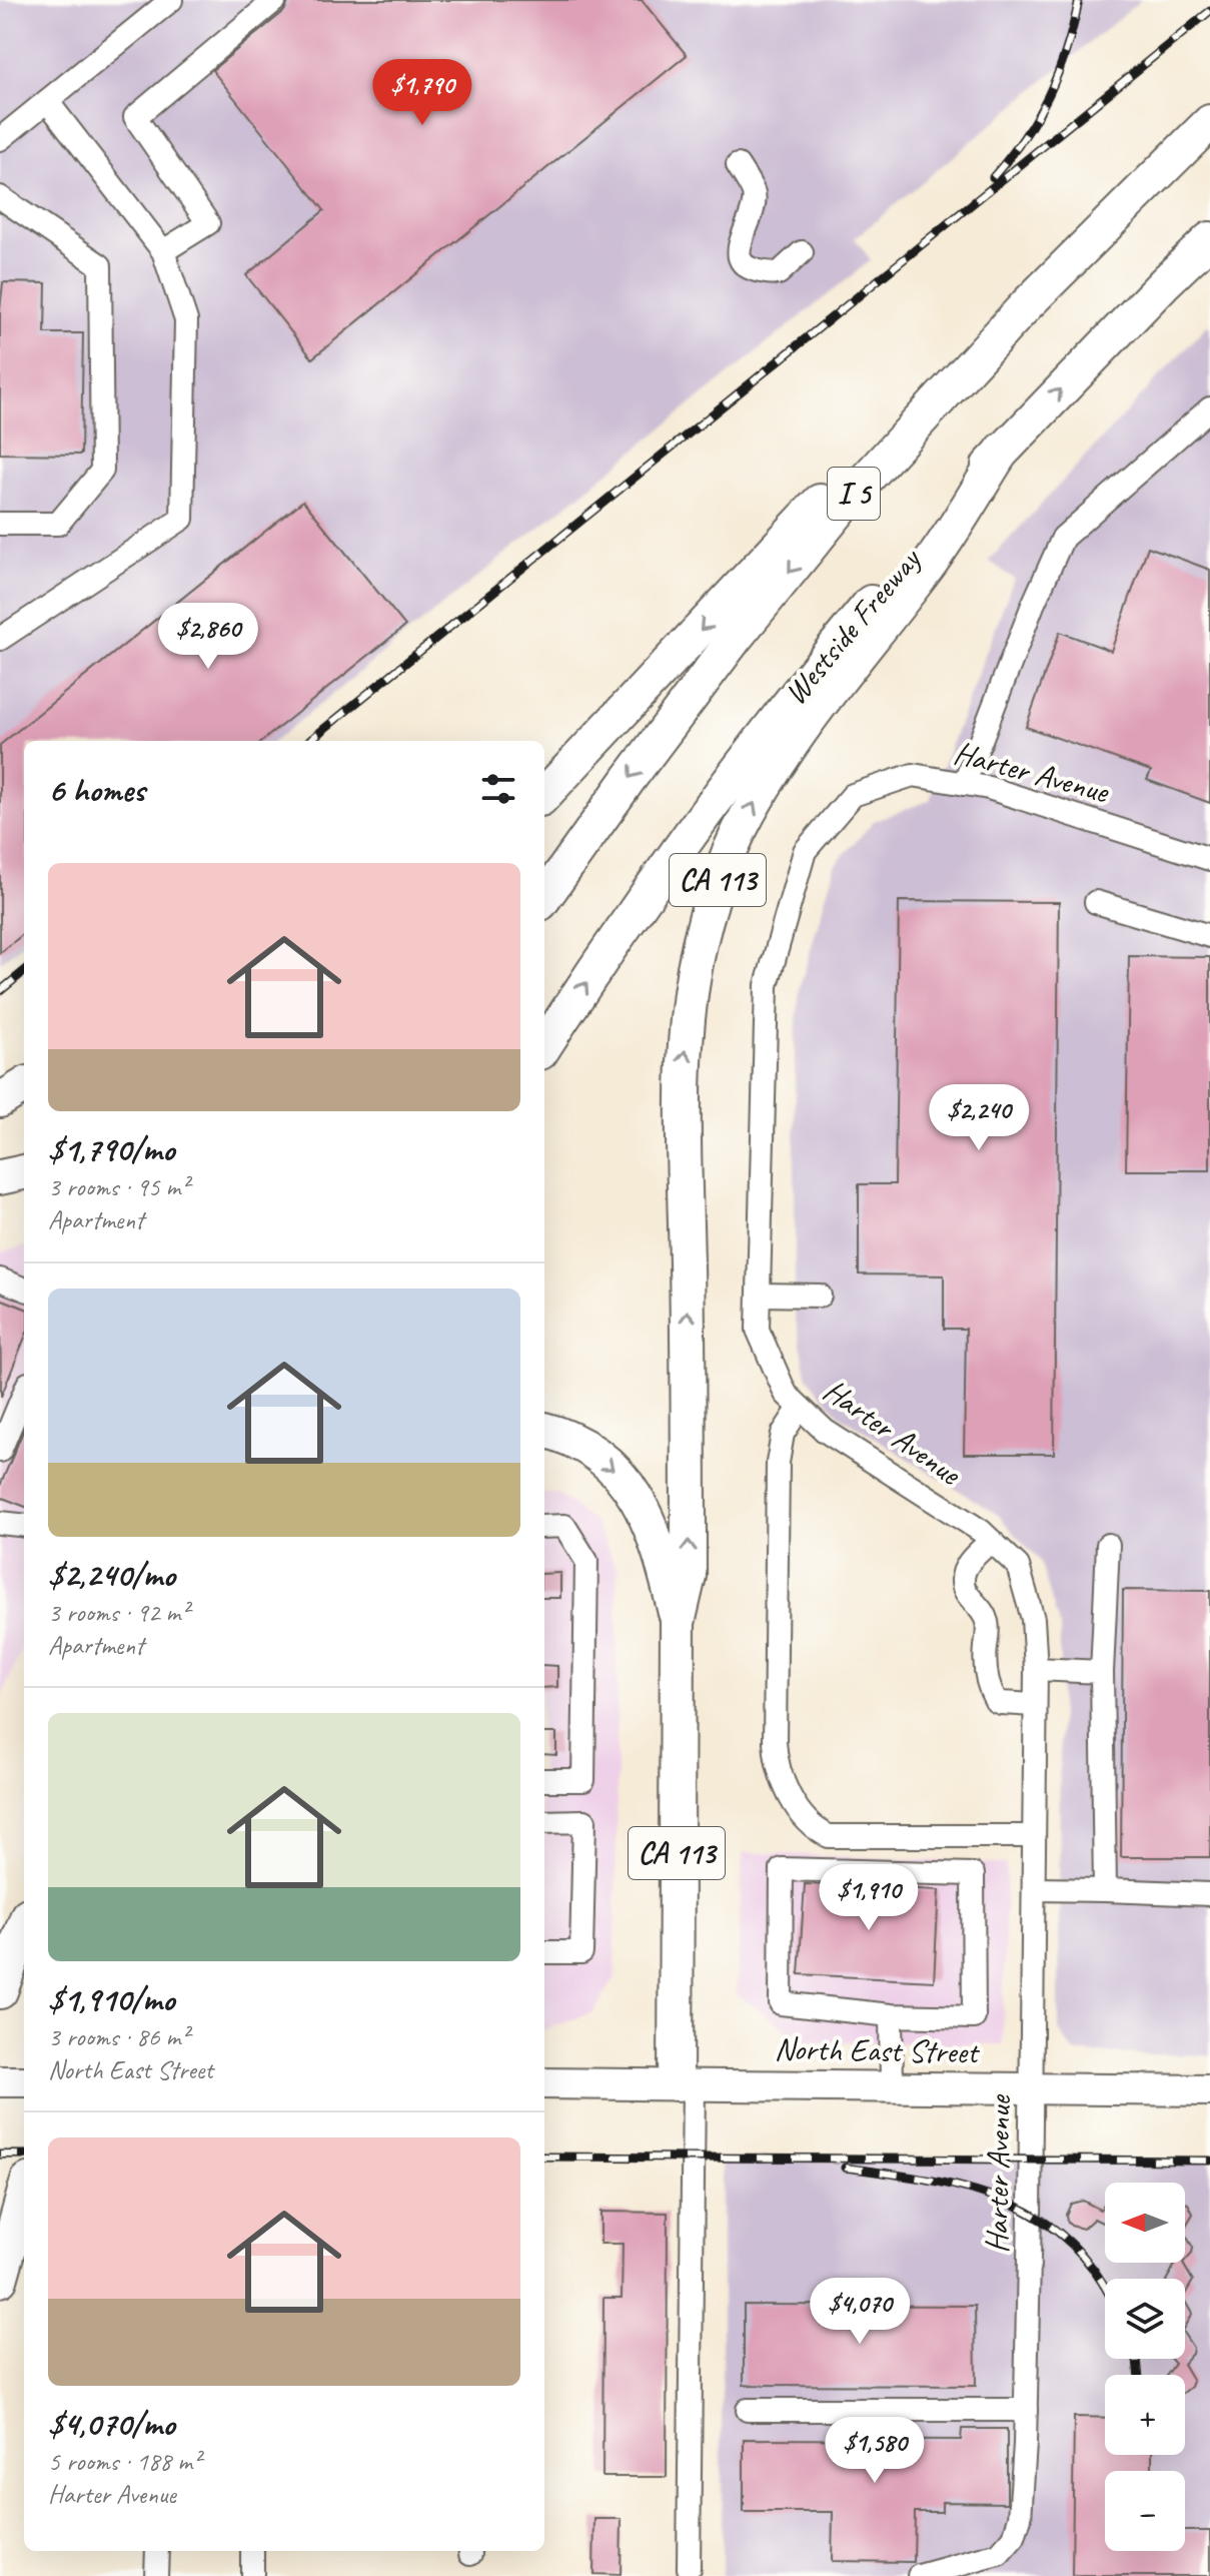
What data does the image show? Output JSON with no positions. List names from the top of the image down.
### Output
{
  "streets": {
    "highway": ["I 5", "Westside Freeway", "CA 113"],
    "main road": ["North East Street"],
    "street": ["Harter Avenue"]
  },
  "crossings": [
    ["Westside Freeway", "CA 113"],
    ["Harter Avenue", "North East Street"],
    ["CA 113", "North East Street"]
  ],
  "north": "left",
  "page": {
    "price": [
      "$1,790",
      "$2,860",
      "$2,240",
      "$1,910",
      "$4,070",
      "$1,580"
    ],
    "heading": "6 homes",
    "list": [
      {
        "name": "$1,790/mo",
        "note": "3 rooms · 95 m² · Apartment"
      },
      {
        "name": "$2,240/mo",
        "note": "3 rooms · 92 m² · Apartment"
      },
      {
        "name": "$1,910/mo",
        "note": "3 rooms · 86 m² · North East Street"
      },
      {
        "name": "$4,070/mo",
        "note": "5 rooms · 188 m² · Harter Avenue"
      }
    ],
    "map_buttons": ["+", "−"]
  }
}
